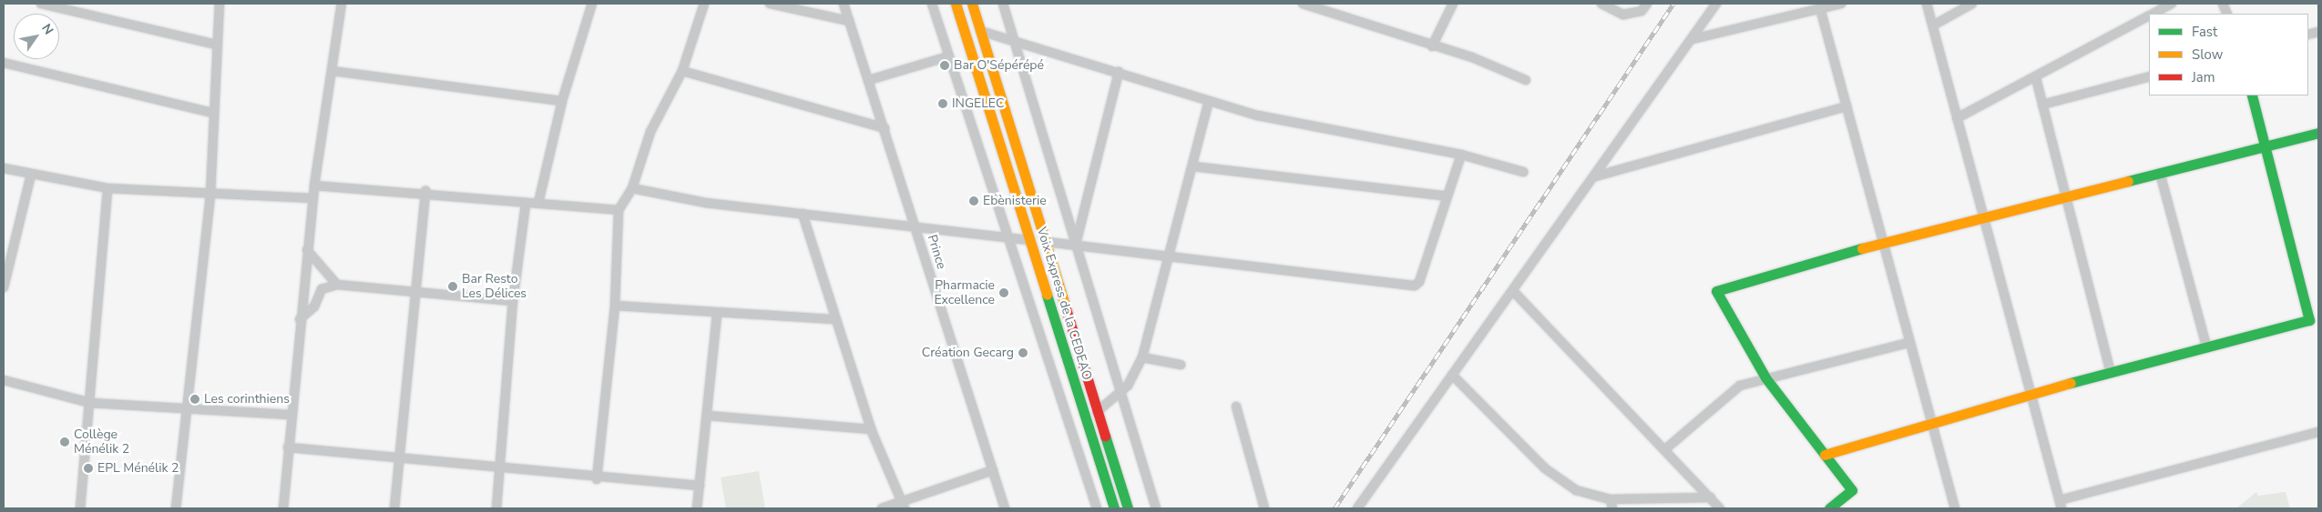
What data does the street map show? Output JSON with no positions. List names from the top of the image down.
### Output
{
  "streets": {
    "street": ["Prince", "Voix Express de la CEDEAO"]
  },
  "places": [
    "Bar O'Sépérépé",
    "INGELEC",
    "Ebènisterie",
    "Bar Resto Les Délices",
    "Pharmacie Excellence",
    "Création Gecarg",
    "Les corinthiens",
    "Collège Ménélik 2",
    "EPL Ménélik 2"
  ],
  "legend": ["Fast", "Slow", "Jam"],
  "north": "top right"
}
